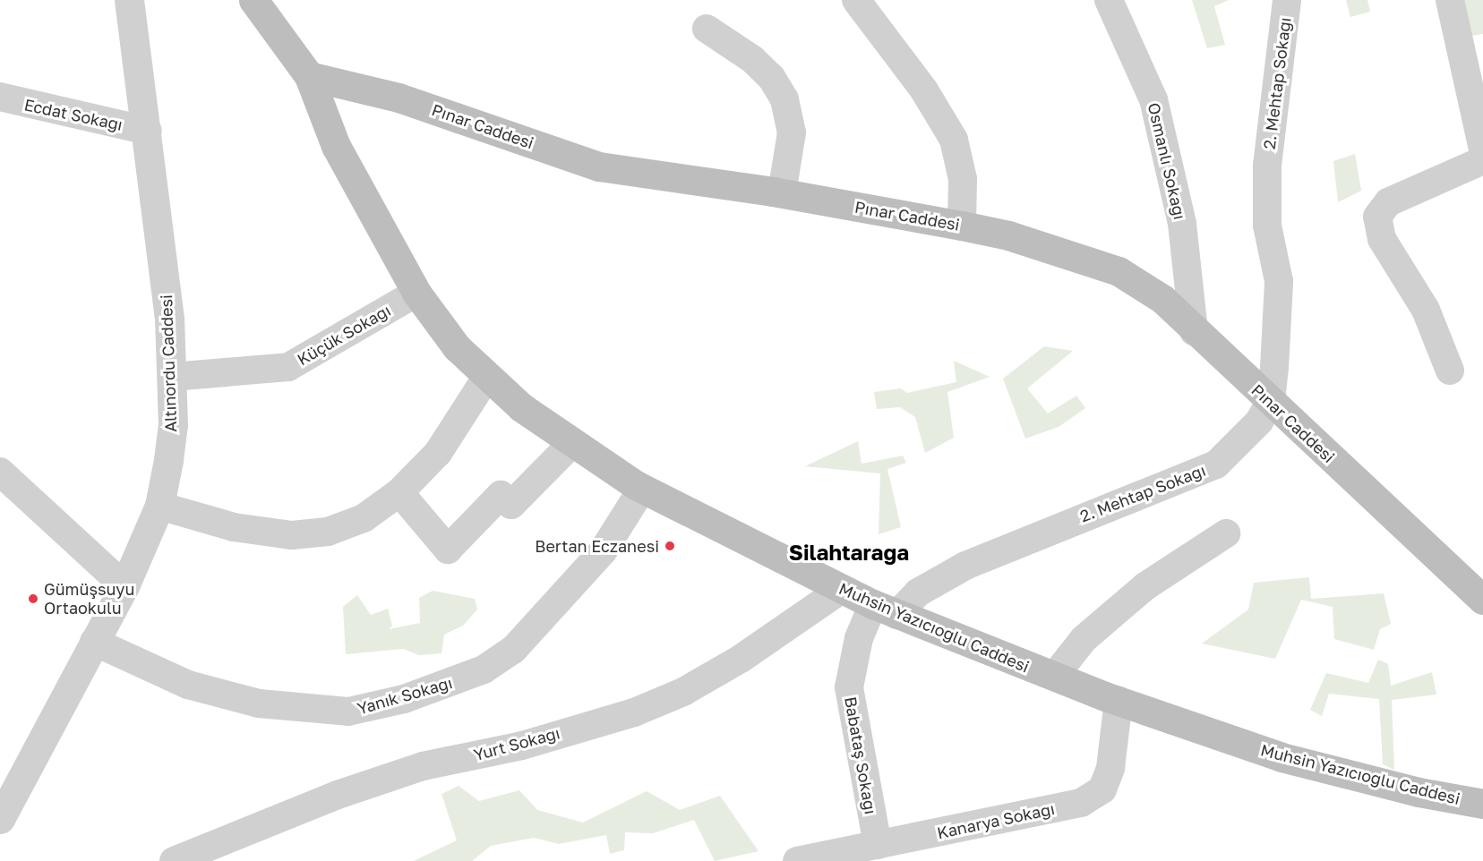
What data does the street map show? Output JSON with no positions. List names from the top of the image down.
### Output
{
  "streets": {
    "main road": ["Pınar Caddesi", "Muhsin Yazıcıoğlu Caddesi"],
    "street": [
      "2. Mehtap Sokağı",
      "Ecdat Sokağı",
      "Osmanlı Sokağı",
      "Küçük Sokağı",
      "Altınordu Caddesi",
      "Yanık Sokağı",
      "Yurt Sokağı",
      "Babataş Sokağı",
      "Kanarya Sokağı"
    ]
  },
  "crossings": [
    ["2. Mehtap Sokağı", "Pınar Caddesi"],
    ["2. Mehtap Sokağı", "Muhsin Yazıcıoğlu Caddesi"],
    ["2. Mehtap Sokağı", "Babataş Sokağı"],
    ["Ecdat Sokağı", "Altınordu Caddesi"],
    ["Pınar Caddesi", "Osmanlı Sokağı"],
    ["Pınar Caddesi", "Muhsin Yazıcıoğlu Caddesi"],
    ["Küçük Sokağı", "Altınordu Caddesi"],
    ["Küçük Sokağı", "Muhsin Yazıcıoğlu Caddesi"],
    ["Altınordu Caddesi", "Yanık Sokağı"],
    ["Muhsin Yazıcıoğlu Caddesi", "Yanık Sokağı"],
    ["Muhsin Yazıcıoğlu Caddesi", "Yurt Sokağı"],
    ["Muhsin Yazıcıoğlu Caddesi", "Babataş Sokağı"],
    ["Muhsin Yazıcıoğlu Caddesi", "Kanarya Sokağı"],
    ["Babataş Sokağı", "Kanarya Sokağı"]
  ],
  "districts": ["Silahtarağa"],
  "places": ["Bertan Eczanesi", "Gümüşsuyu Ortaokulu"]
}
